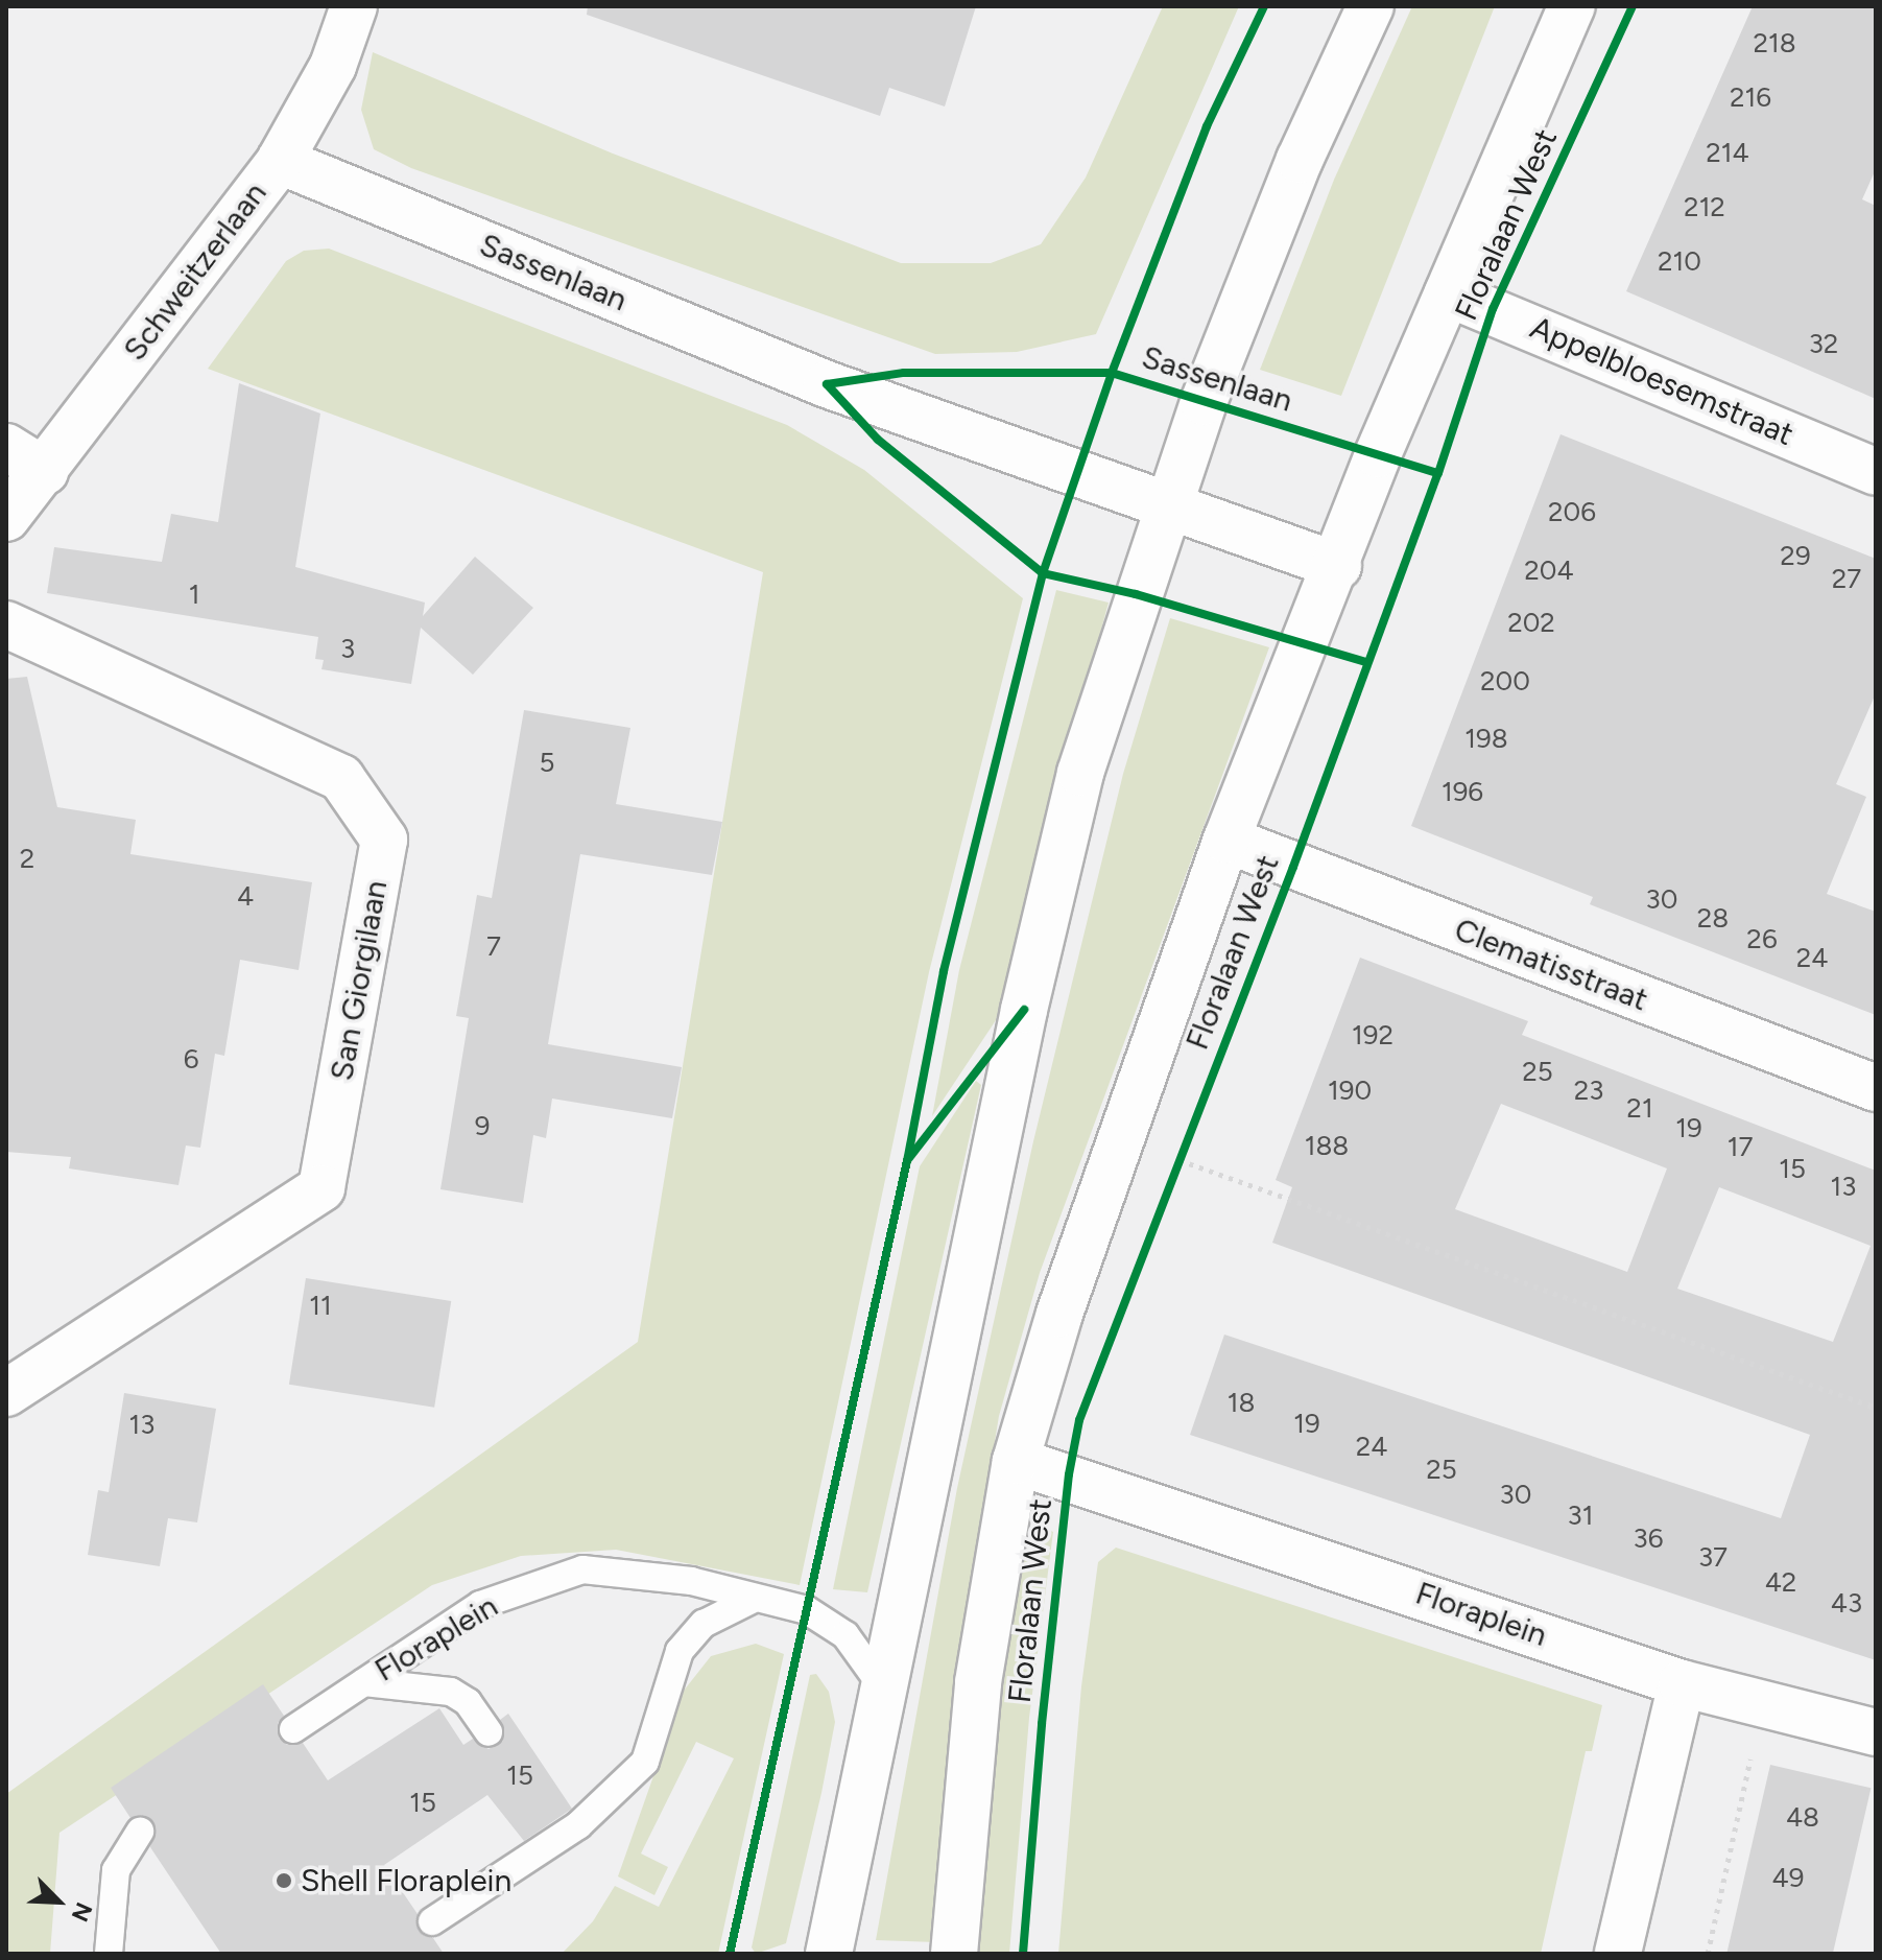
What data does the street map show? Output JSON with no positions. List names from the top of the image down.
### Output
{
  "streets": {
    "street": [
      "Floralaan West",
      "Schweitzerlaan",
      "Sassenlaan",
      "Appelbloesemstraat",
      "Clematisstraat",
      "San Giorgilaan",
      "Floraplein"
    ]
  },
  "crossings": [
    ["Floralaan West", "Sassenlaan"],
    ["Floralaan West", "Appelbloesemstraat"],
    ["Floralaan West", "Clematisstraat"],
    ["Floralaan West", "Floraplein"],
    ["Schweitzerlaan", "Sassenlaan"]
  ],
  "places": ["Shell Floraplein"],
  "house_numbers": [
    "218",
    "216",
    "214",
    "212",
    "210",
    "32",
    "206",
    "29",
    "204",
    "27",
    "1",
    "202",
    "3",
    "200",
    "198",
    "5",
    "196",
    "2",
    "4",
    "30",
    "28",
    "26",
    "7",
    "24",
    "192",
    "6",
    "25",
    "190",
    "23",
    "21",
    "9",
    "19",
    "188",
    "17",
    "15",
    "13",
    "11",
    "18",
    "19",
    "13",
    "24",
    "25",
    "30",
    "31",
    "36",
    "37",
    "42",
    "43",
    "15",
    "15",
    "48",
    "49"
  ],
  "north": "bottom right"
}
